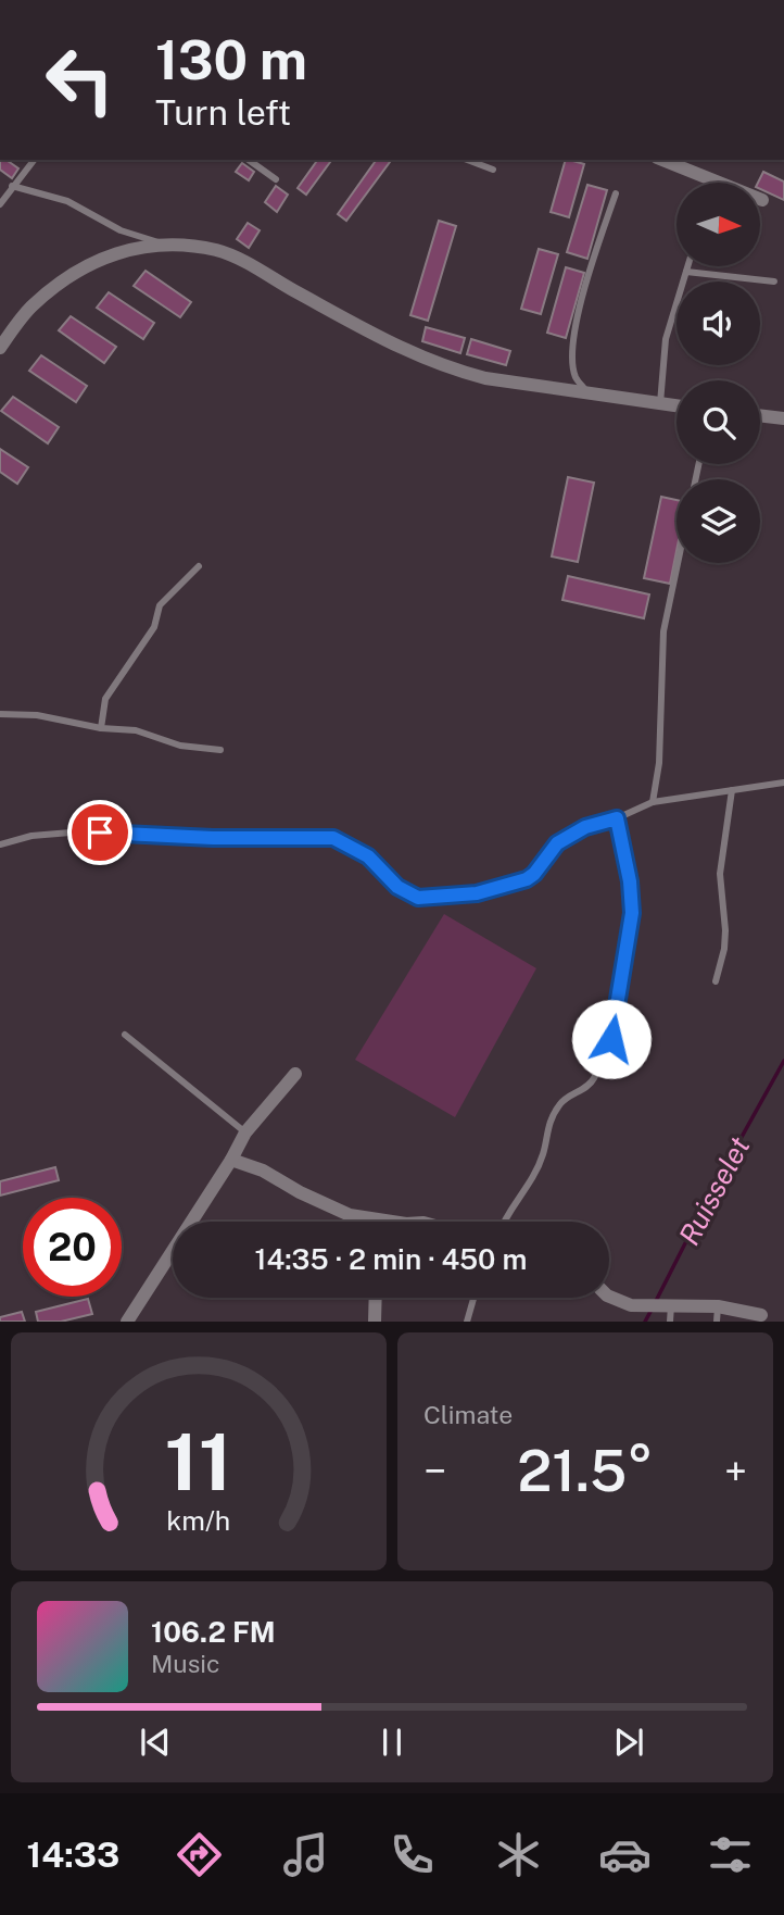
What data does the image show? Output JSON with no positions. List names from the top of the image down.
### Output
{
  "water": ["Ruisselet"],
  "north": "right",
  "page": {
    "turn": ["130 m", "Turn left"],
    "limit": "20",
    "trip": "14:35 · 2 min · 450 m",
    "tile": "Climate",
    "heat": ["−", "21.5°", "+"],
    "song": ["106.2 FM", "Music"],
    "tabs": "14:33",
    "gauge": ["11", "km/h"]
  }
}
